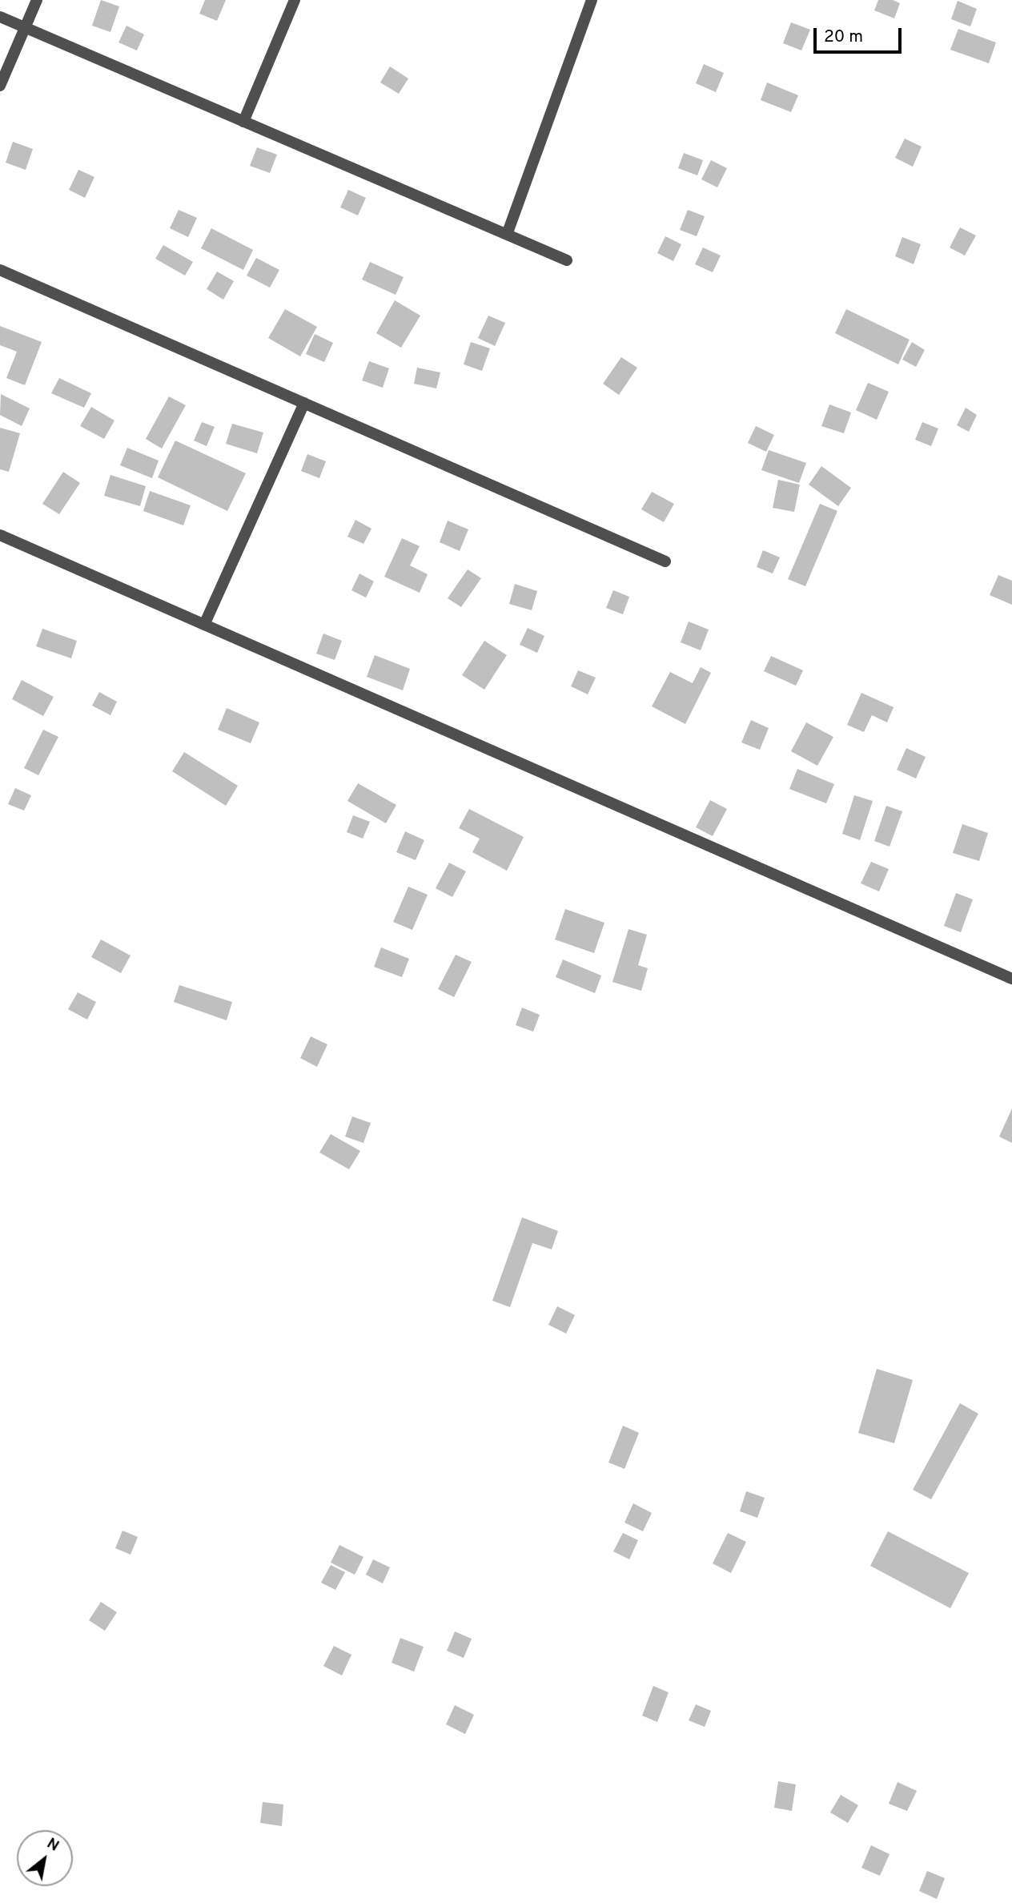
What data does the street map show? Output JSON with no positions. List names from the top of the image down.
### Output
{
  "scale_bar": "20 m",
  "north": "top right"
}
